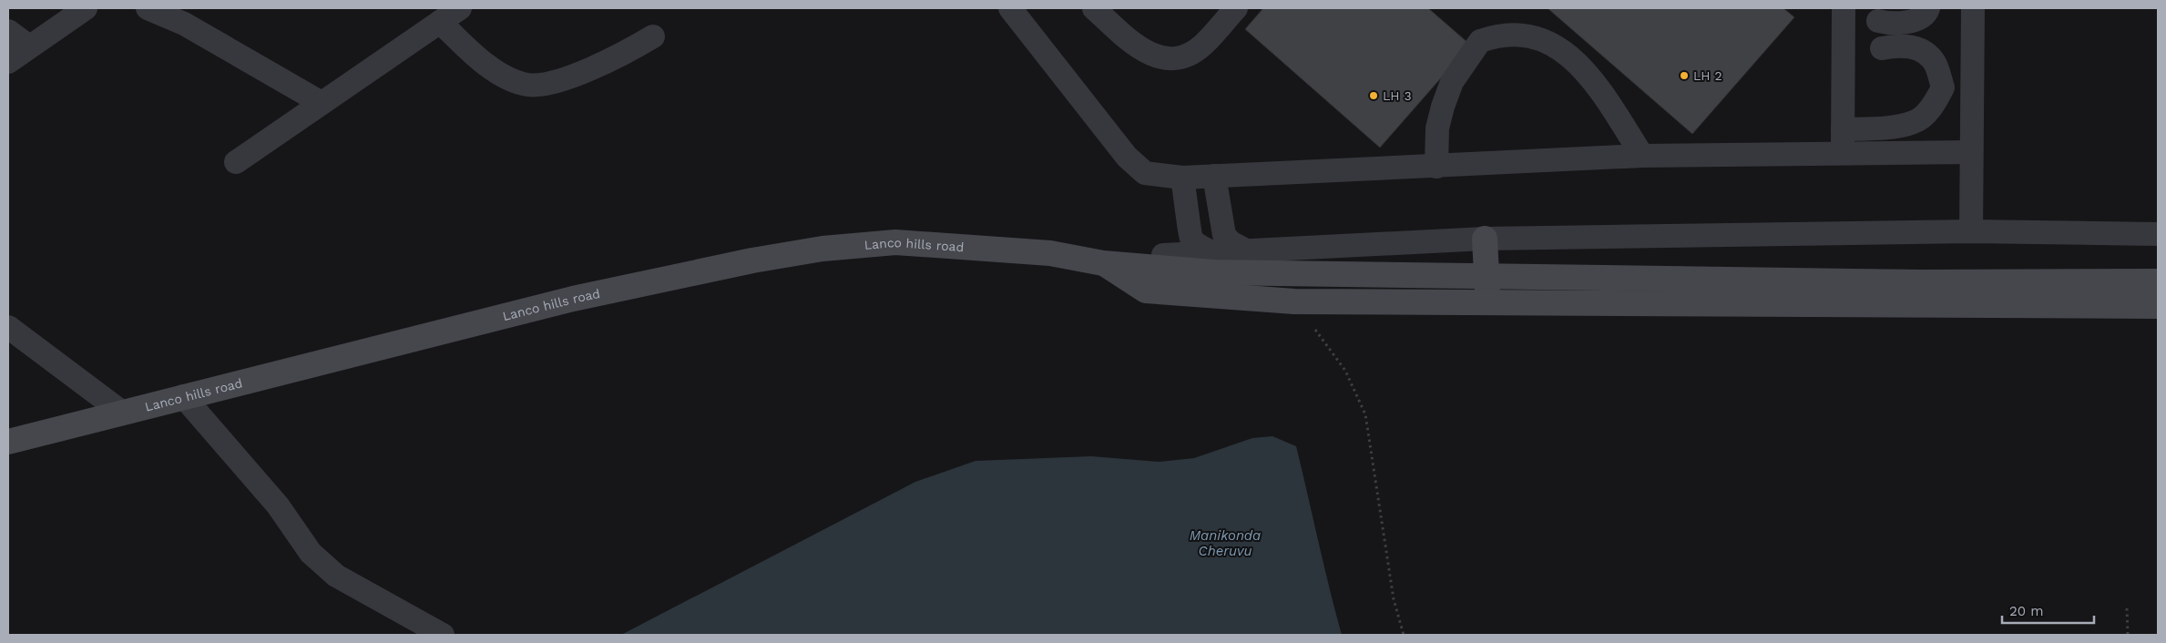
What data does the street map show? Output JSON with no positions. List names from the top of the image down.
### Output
{
  "streets": {
    "street": ["Lanco hills road"]
  },
  "water": ["Manikonda Cheruvu"],
  "places": ["LH 2", "LH 3"],
  "scale_bar": "20 m"
}
